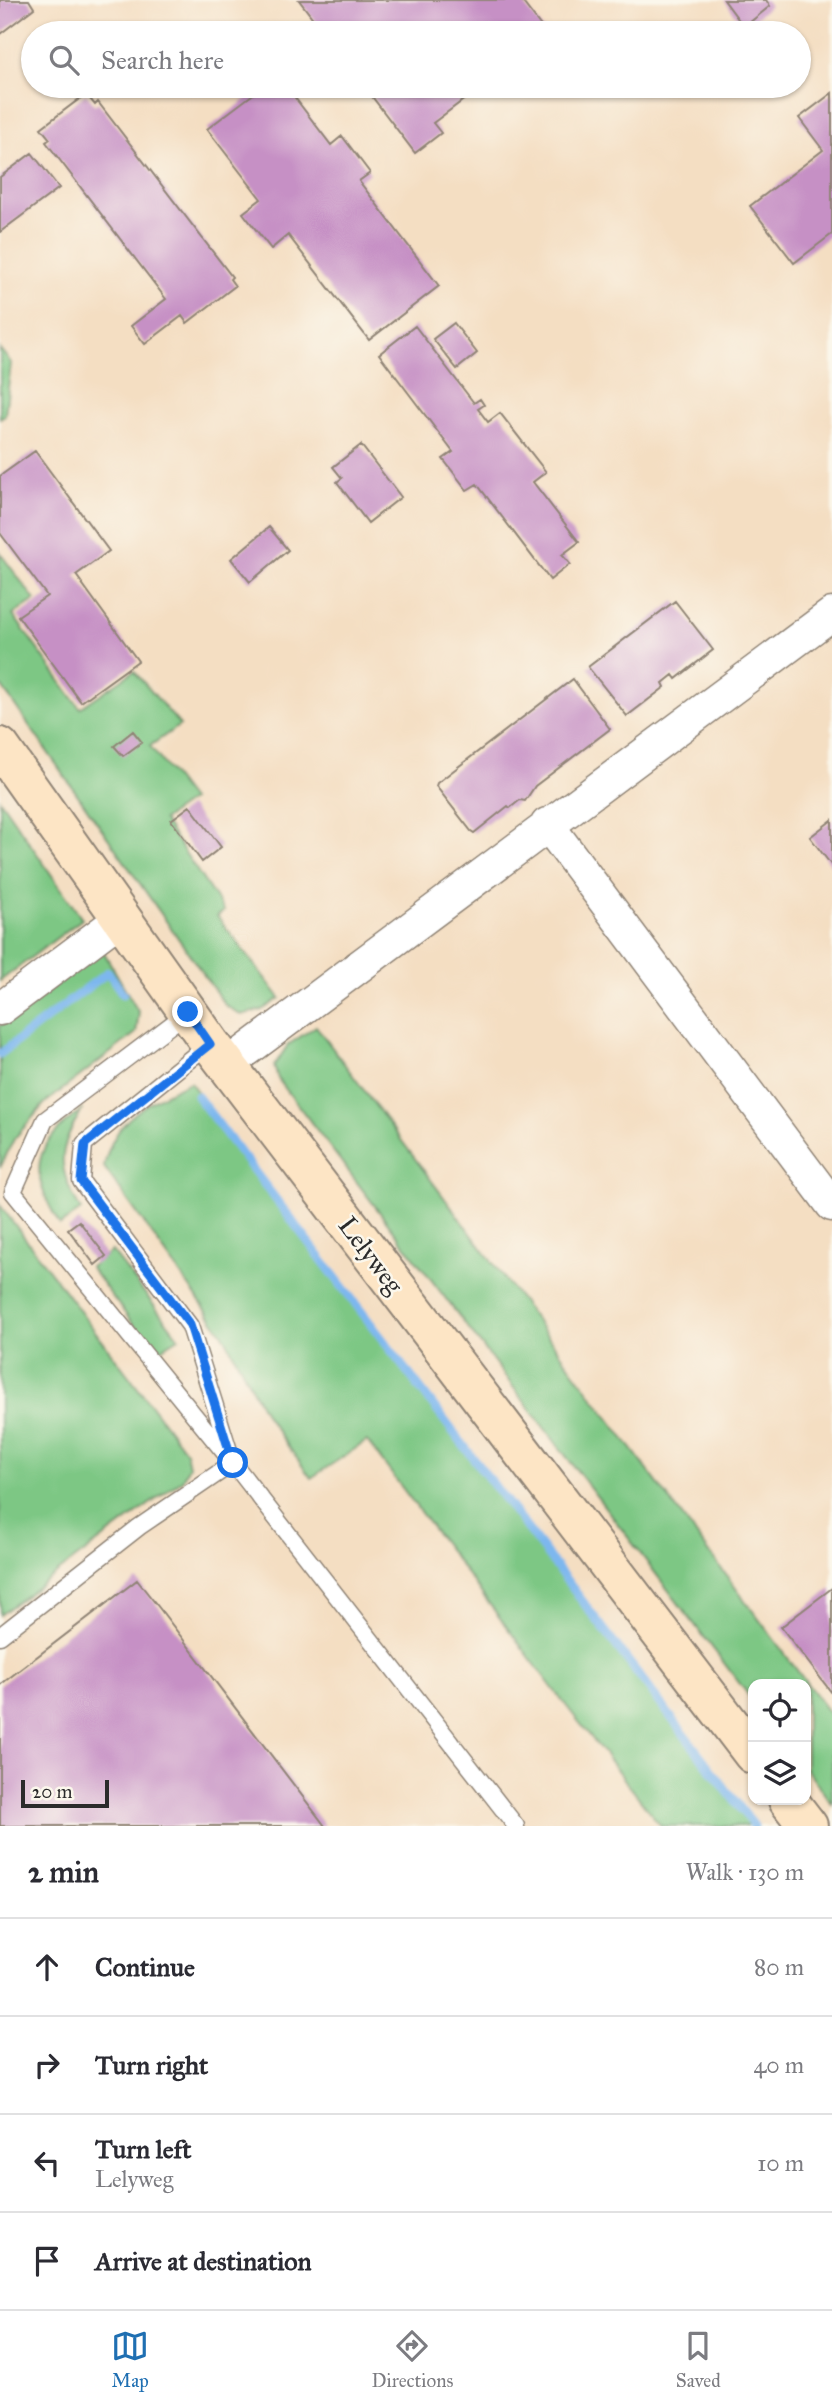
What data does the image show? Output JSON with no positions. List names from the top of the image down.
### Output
{
  "streets": {
    "street": ["Lelyweg"]
  },
  "scale_bar": "20 m",
  "page": {
    "search": "Search here",
    "scale": "20 m",
    "heading": ["2 min", "Walk · 130 m"],
    "list": [
      ["Continue", "80 m"],
      ["Turn right", "40 m"],
      ["Turn left", "Lelyweg", "10 m"],
      "Arrive at destination"
    ],
    "nav": ["Map", "Directions", "Saved"]
  }
}
